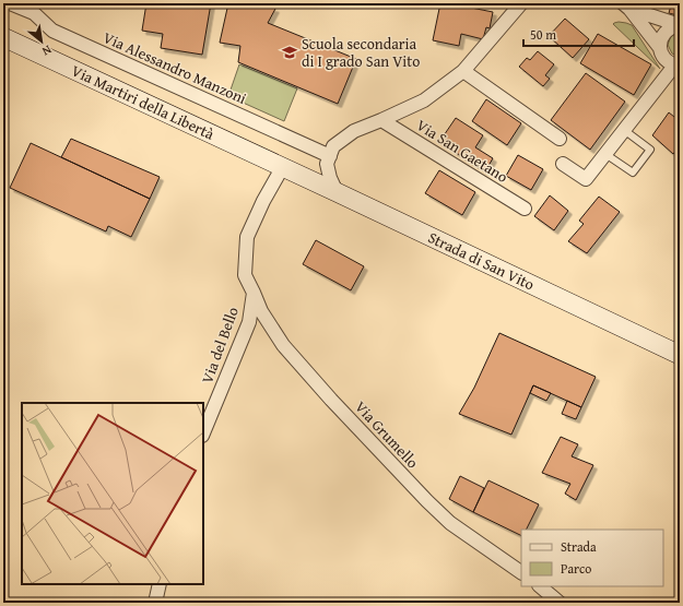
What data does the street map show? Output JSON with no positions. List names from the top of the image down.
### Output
{
  "streets": {
    "main road": ["Via Martiri della Libertà", "Strada di San Vito"],
    "street": [
      "Via Alessandro Manzoni",
      "Via San Gaetano",
      "Via del Bello",
      "Via Grumello"
    ]
  },
  "crossings": [
    ["Via Alessandro Manzoni", "Via San Gaetano"],
    ["Via Martiri della Libertà", "Strada di San Vito"],
    ["Via Martiri della Libertà", "Via del Bello"],
    ["Strada di San Vito", "Via del Bello"],
    ["Via del Bello", "Via Grumello"]
  ],
  "places": {
    "school or university": ["Scuola secondaria di I grado San Vito"]
  },
  "legend": ["Strada", "Parco"],
  "scale_bar": "50 m",
  "north": "bottom right"
}
